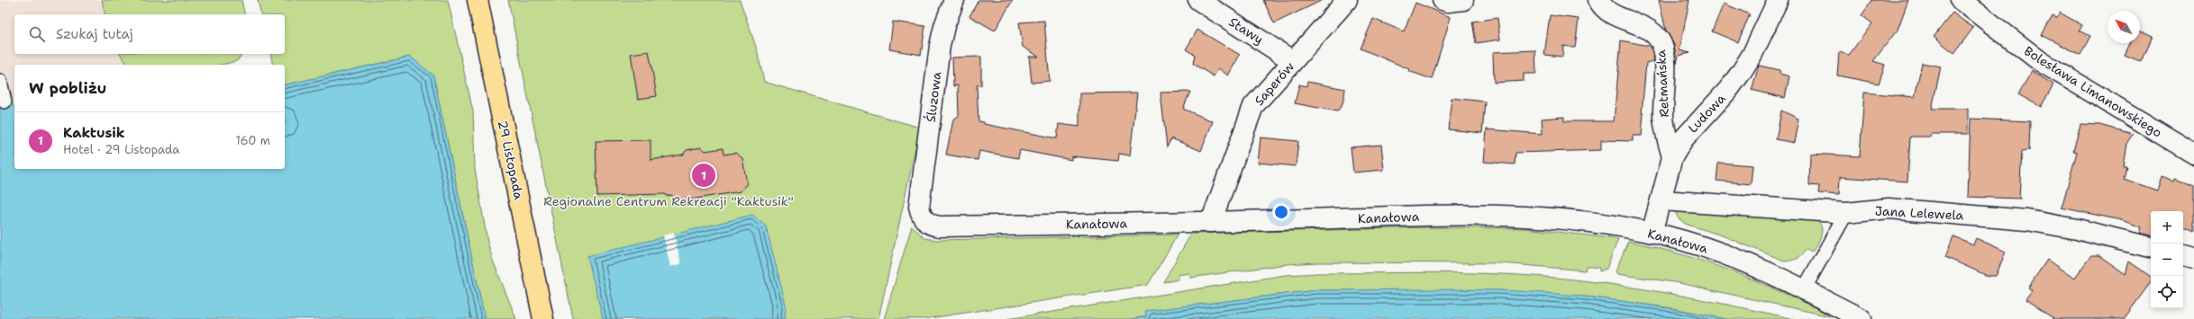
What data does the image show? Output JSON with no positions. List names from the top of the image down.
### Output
{
  "streets": {
    "main road": ["29 Listopada"],
    "street": [
      "Stawy",
      "Saperów",
      "Retmańska",
      "Bolesława Limanowskiego",
      "Śluzowa",
      "Ludowa",
      "Jana Lelewela",
      "Kanałowa"
    ]
  },
  "crossings": [
    ["Stawy", "Saperów"],
    ["Saperów", "Kanałowa"],
    ["Retmańska", "Ludowa"],
    ["Śluzowa", "Kanałowa"],
    ["Ludowa", "Jana Lelewela"],
    ["Ludowa", "Kanałowa"]
  ],
  "parks": ["Regionalne Centrum Rekreacji \"Kaktusik\""],
  "north": "top left",
  "page": {
    "search": "Szukaj tutaj",
    "heading": "W pobliżu",
    "list": [
      {
        "mark": "1",
        "name": "Kaktusik",
        "note": "Hotel · 29 Listopada",
        "value": "160 m"
      }
    ],
    "pins": "1",
    "map_buttons": ["+", "−"]
  }
}
